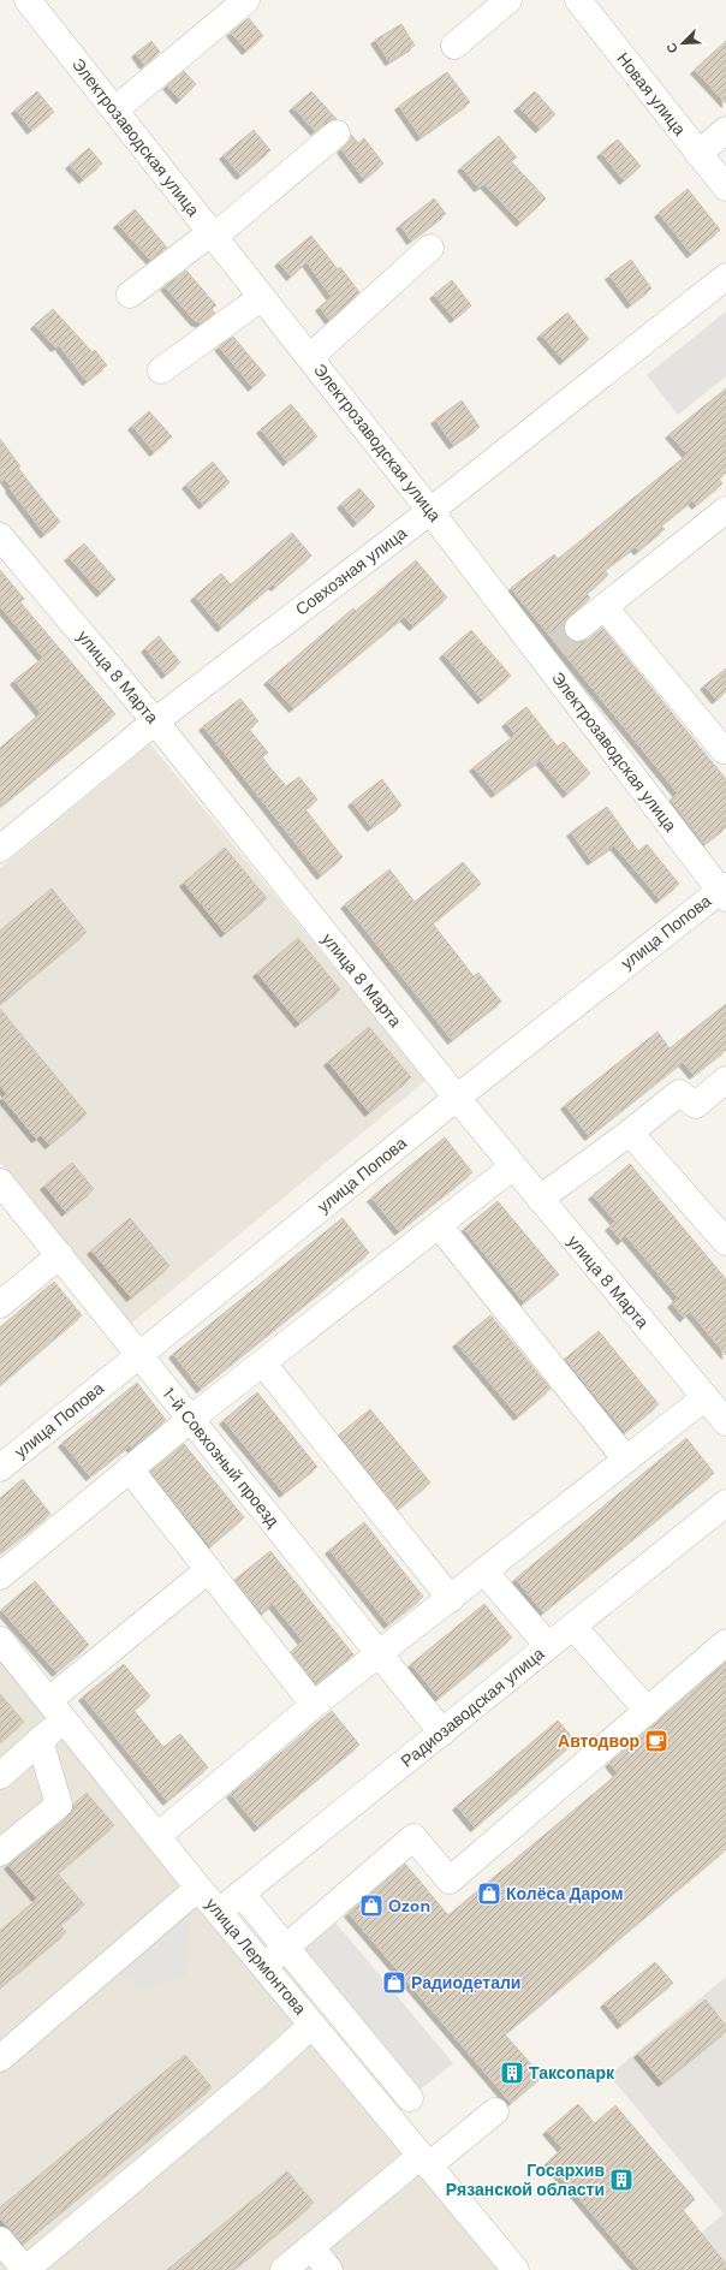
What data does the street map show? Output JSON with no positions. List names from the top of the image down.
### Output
{
  "streets": {
    "street": [
      "Новая улица",
      "Электрозаводская улица",
      "Совхозная улица",
      "улица 8 Марта",
      "улица Попова",
      "1-й Совхозный проезд",
      "Радиозаводская улица",
      "улица Лермонтова"
    ]
  },
  "crossings": [
    ["Электрозаводская улица", "Совхозная улица"],
    ["Электрозаводская улица", "улица Попова"],
    ["Совхозная улица", "улица 8 Марта"],
    ["улица 8 Марта", "улица Попова"],
    ["улица Попова", "1-й Совхозный проезд"],
    ["1-й Совхозный проезд", "Радиозаводская улица"],
    ["Радиозаводская улица", "улица Лермонтова"]
  ],
  "places": {
    "cafe": ["Автодвор"],
    "shop": ["Колёса Даром", "Ozon", "Радиодетали"],
    "building": ["Таксопарк", "Госархив Рязанской области"]
  },
  "north": "bottom left"
}
